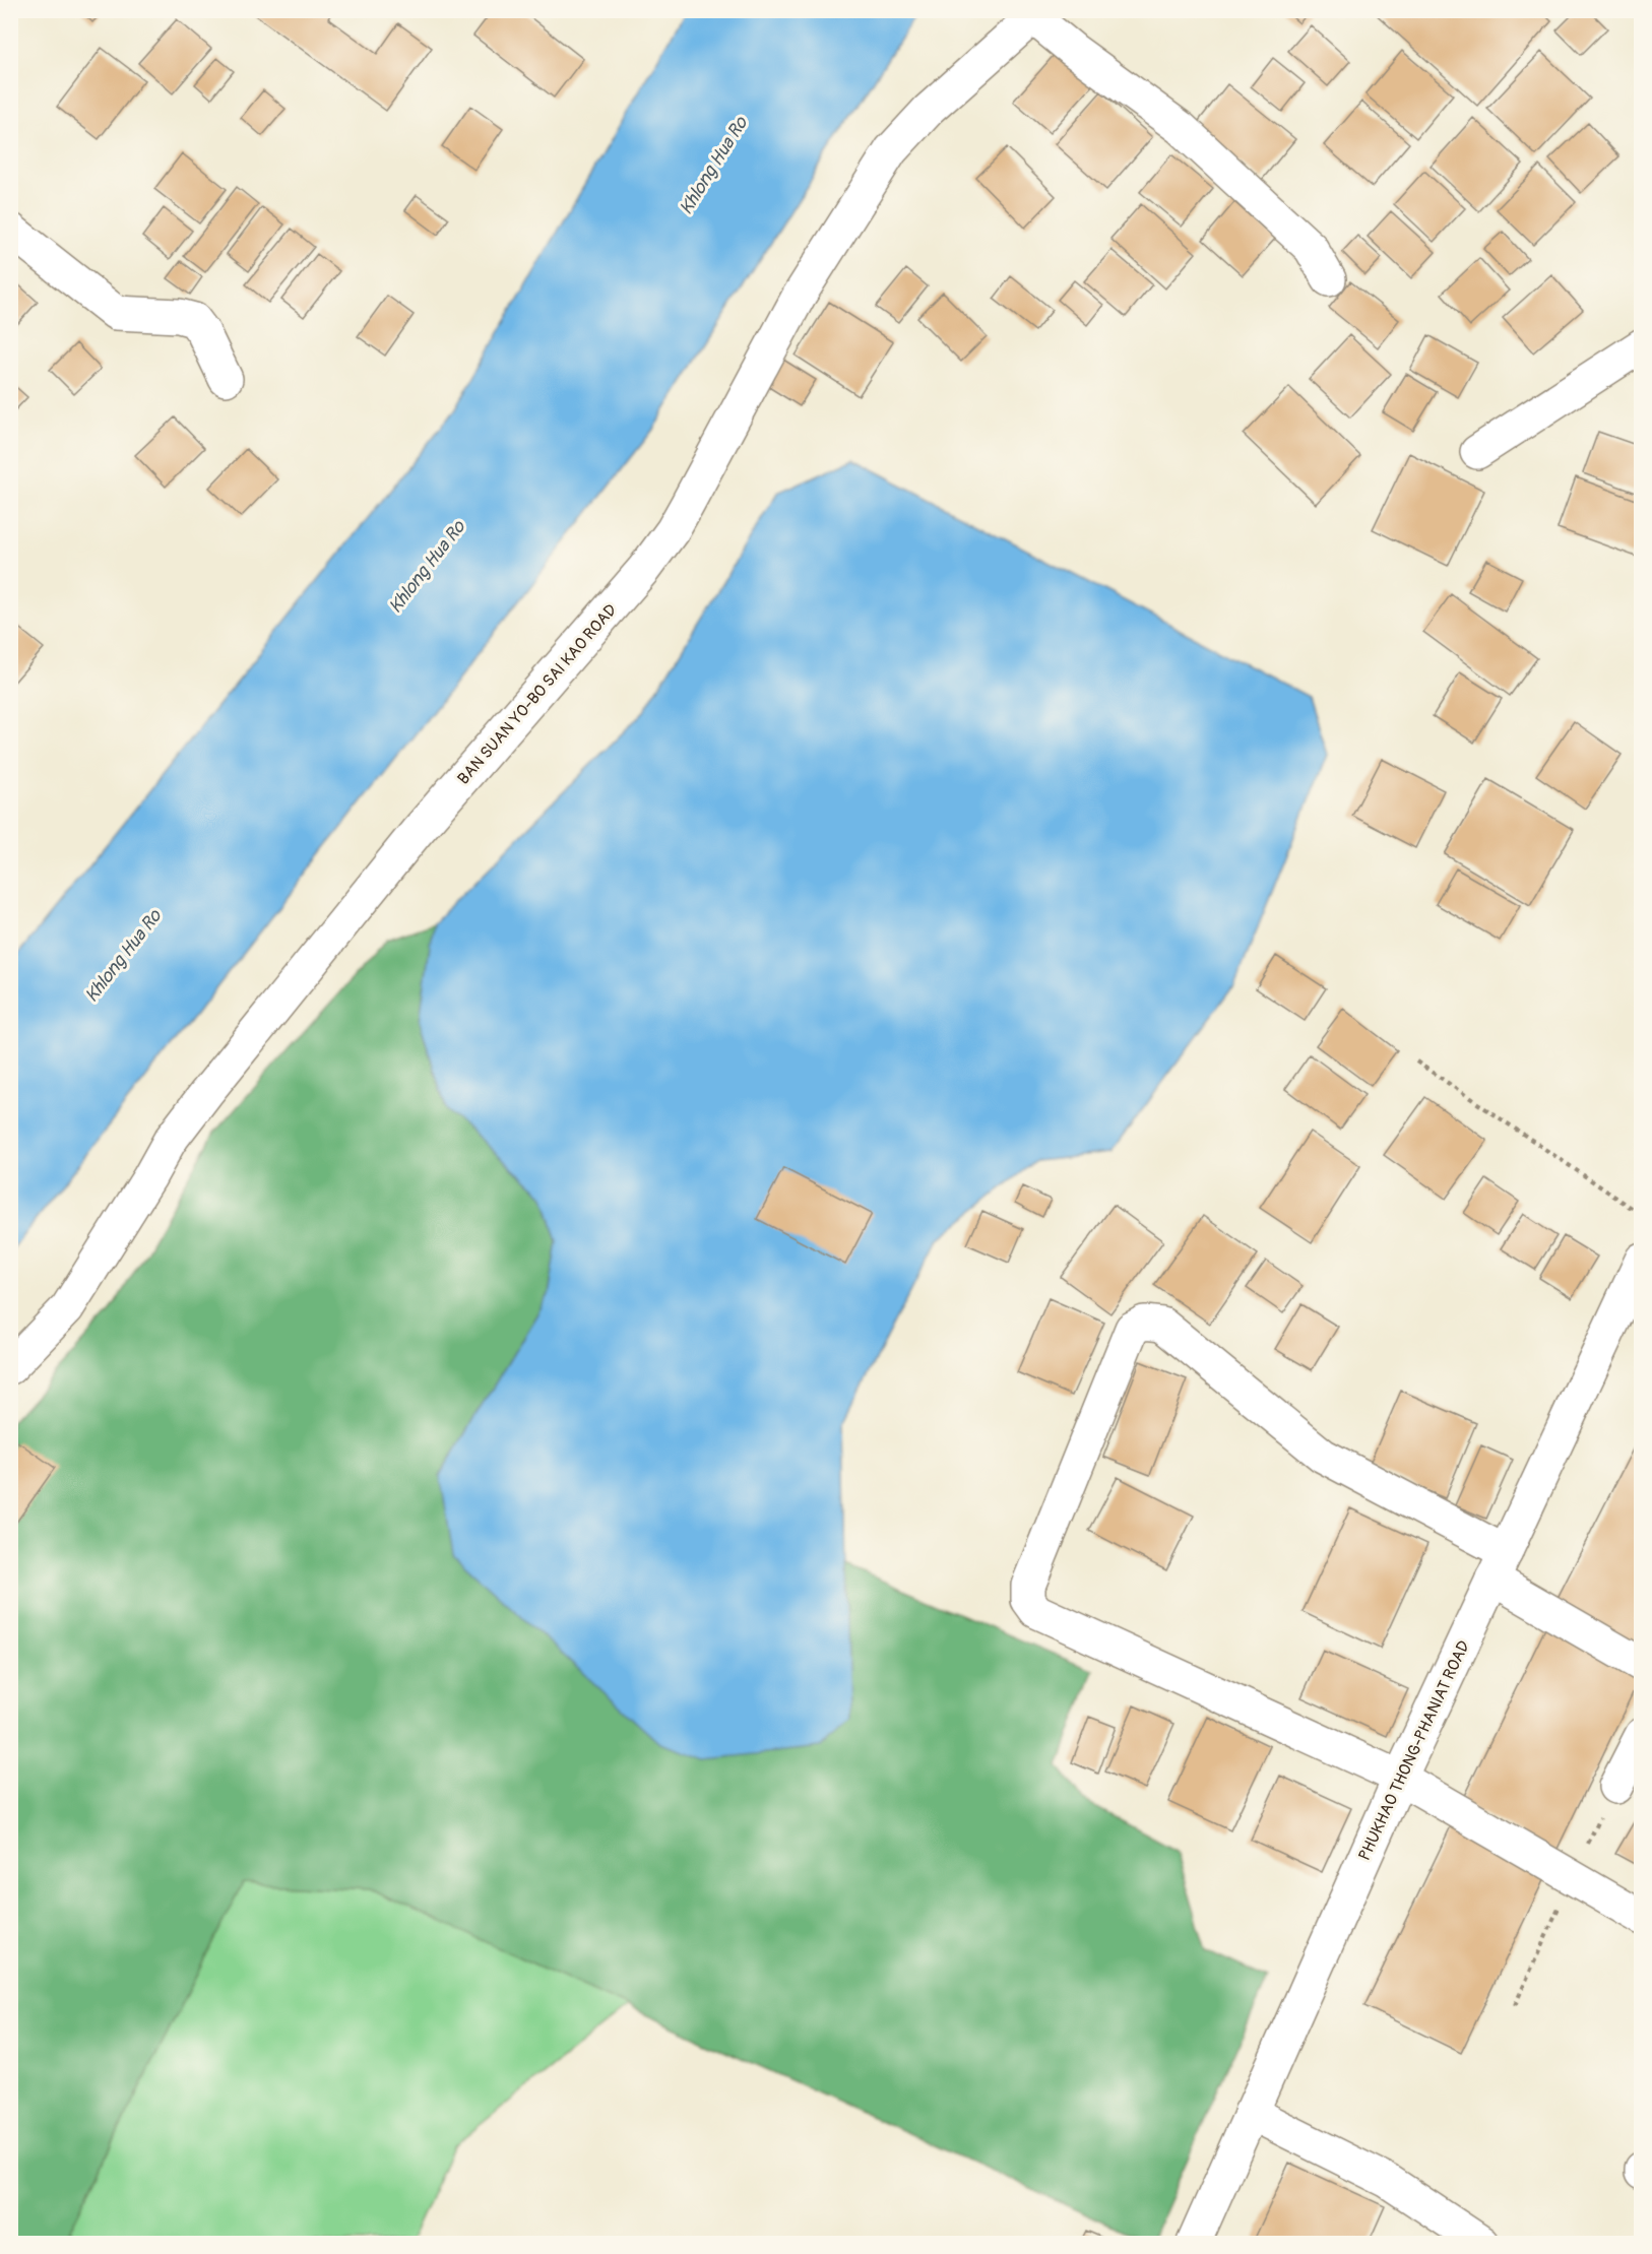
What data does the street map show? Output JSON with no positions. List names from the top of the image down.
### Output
{
  "streets": {
    "street": ["BAN SUAN YO-BO SAI KAO ROAD", "PHUKHAO THONG-PHANIAT ROAD"]
  },
  "water": ["Khlong Hua Ro"]
}
